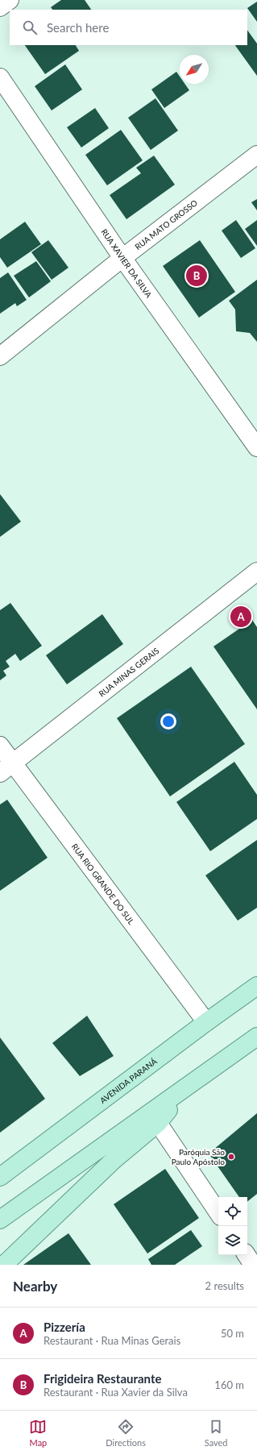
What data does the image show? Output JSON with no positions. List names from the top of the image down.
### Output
{
  "streets": {
    "main road": ["AVENIDA PARANÁ"],
    "street": [
      "RUA MATO GROSSO",
      "RUA XAVIER DA SILVA",
      "RUA MINAS GERAIS",
      "RUA RIO GRANDE DO SUL"
    ]
  },
  "crossings": [
    ["RUA MATO GROSSO", "RUA XAVIER DA SILVA"],
    ["RUA MINAS GERAIS", "RUA RIO GRANDE DO SUL"],
    ["RUA RIO GRANDE DO SUL", "AVENIDA PARANÁ"]
  ],
  "places": ["Paróquia São Paulo Apóstolo"],
  "north": "bottom left",
  "page": {
    "search": "Search here",
    "pins": ["B", "A"],
    "heading": ["Nearby", "2 results"],
    "list": [
      {
        "mark": "A",
        "name": "Pizzería",
        "note": "Restaurant · Rua Minas Gerais",
        "value": "50 m"
      },
      {
        "mark": "B",
        "name": "Frigideira Restaurante",
        "note": "Restaurant · Rua Xavier da Silva",
        "value": "160 m"
      }
    ],
    "nav": ["Map", "Directions", "Saved"]
  }
}
